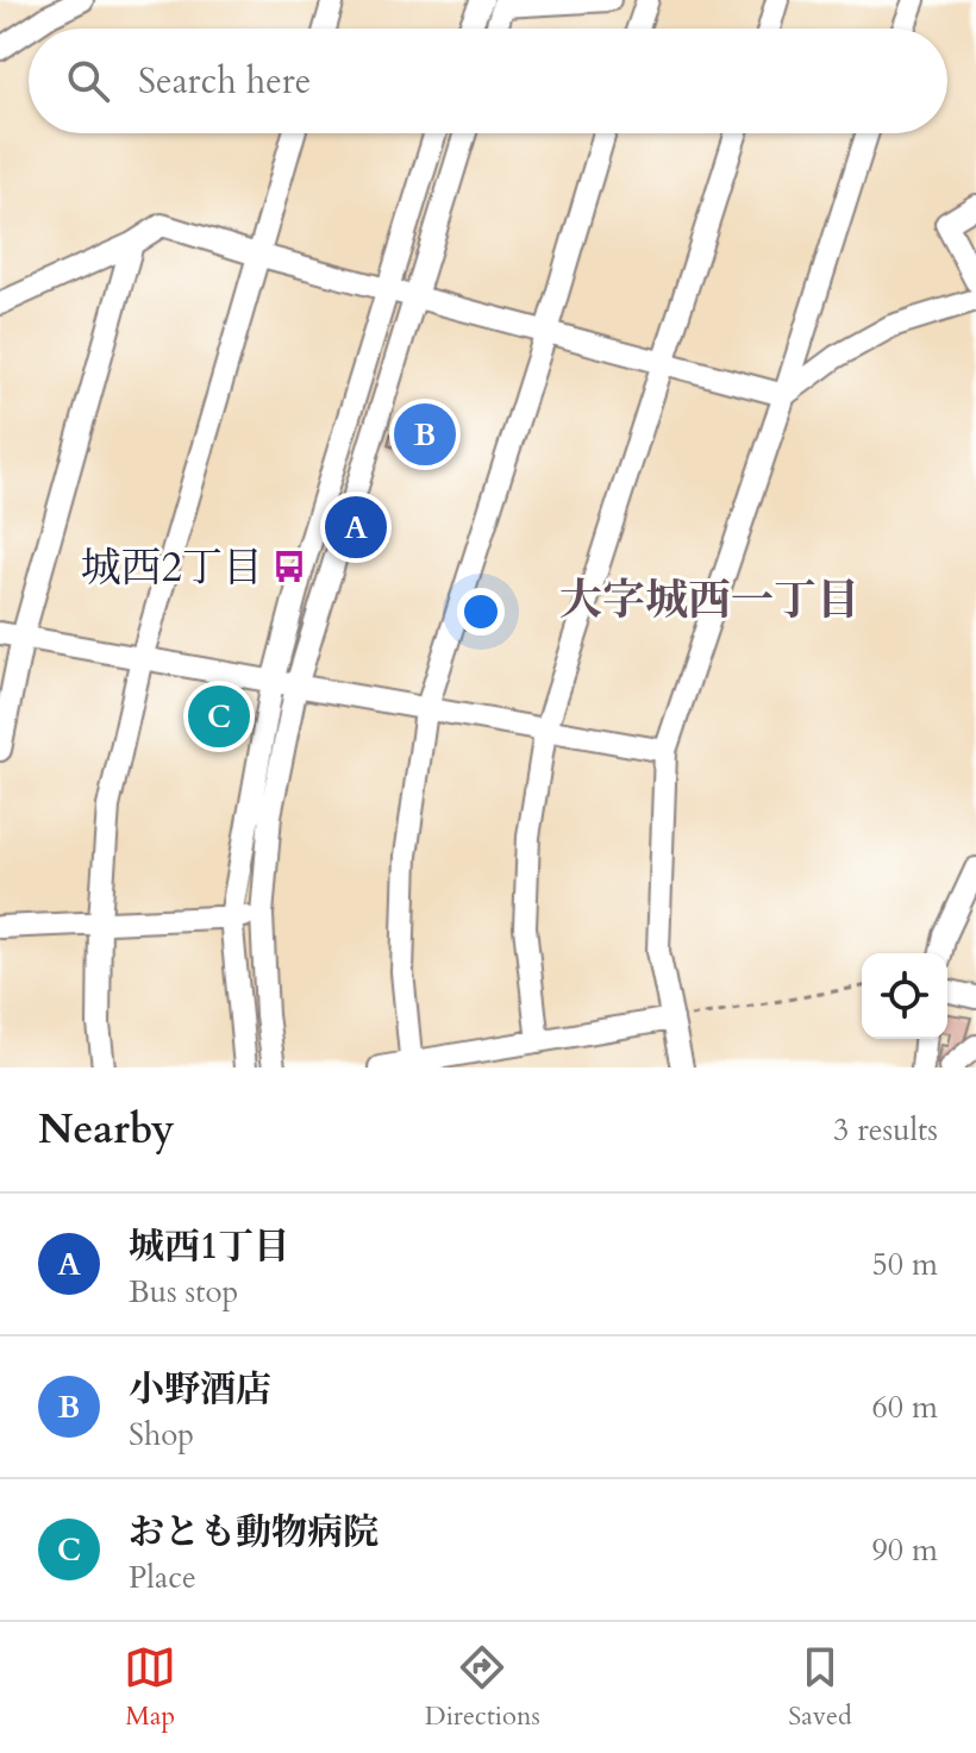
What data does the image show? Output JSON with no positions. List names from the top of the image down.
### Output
{
  "districts": ["大字城西一丁目"],
  "places": {
    "bus stop": ["城西2丁目"]
  },
  "page": {
    "search": "Search here",
    "pins": ["B", "A", "C"],
    "heading": ["Nearby", "3 results"],
    "list": [
      {
        "mark": "A",
        "name": "城西1丁目",
        "note": "Bus stop",
        "value": "50 m"
      },
      {
        "mark": "B",
        "name": "小野酒店",
        "note": "Shop",
        "value": "60 m"
      },
      {
        "mark": "C",
        "name": "おとも動物病院",
        "note": "Place",
        "value": "90 m"
      }
    ],
    "nav": ["Map", "Directions", "Saved"]
  }
}
